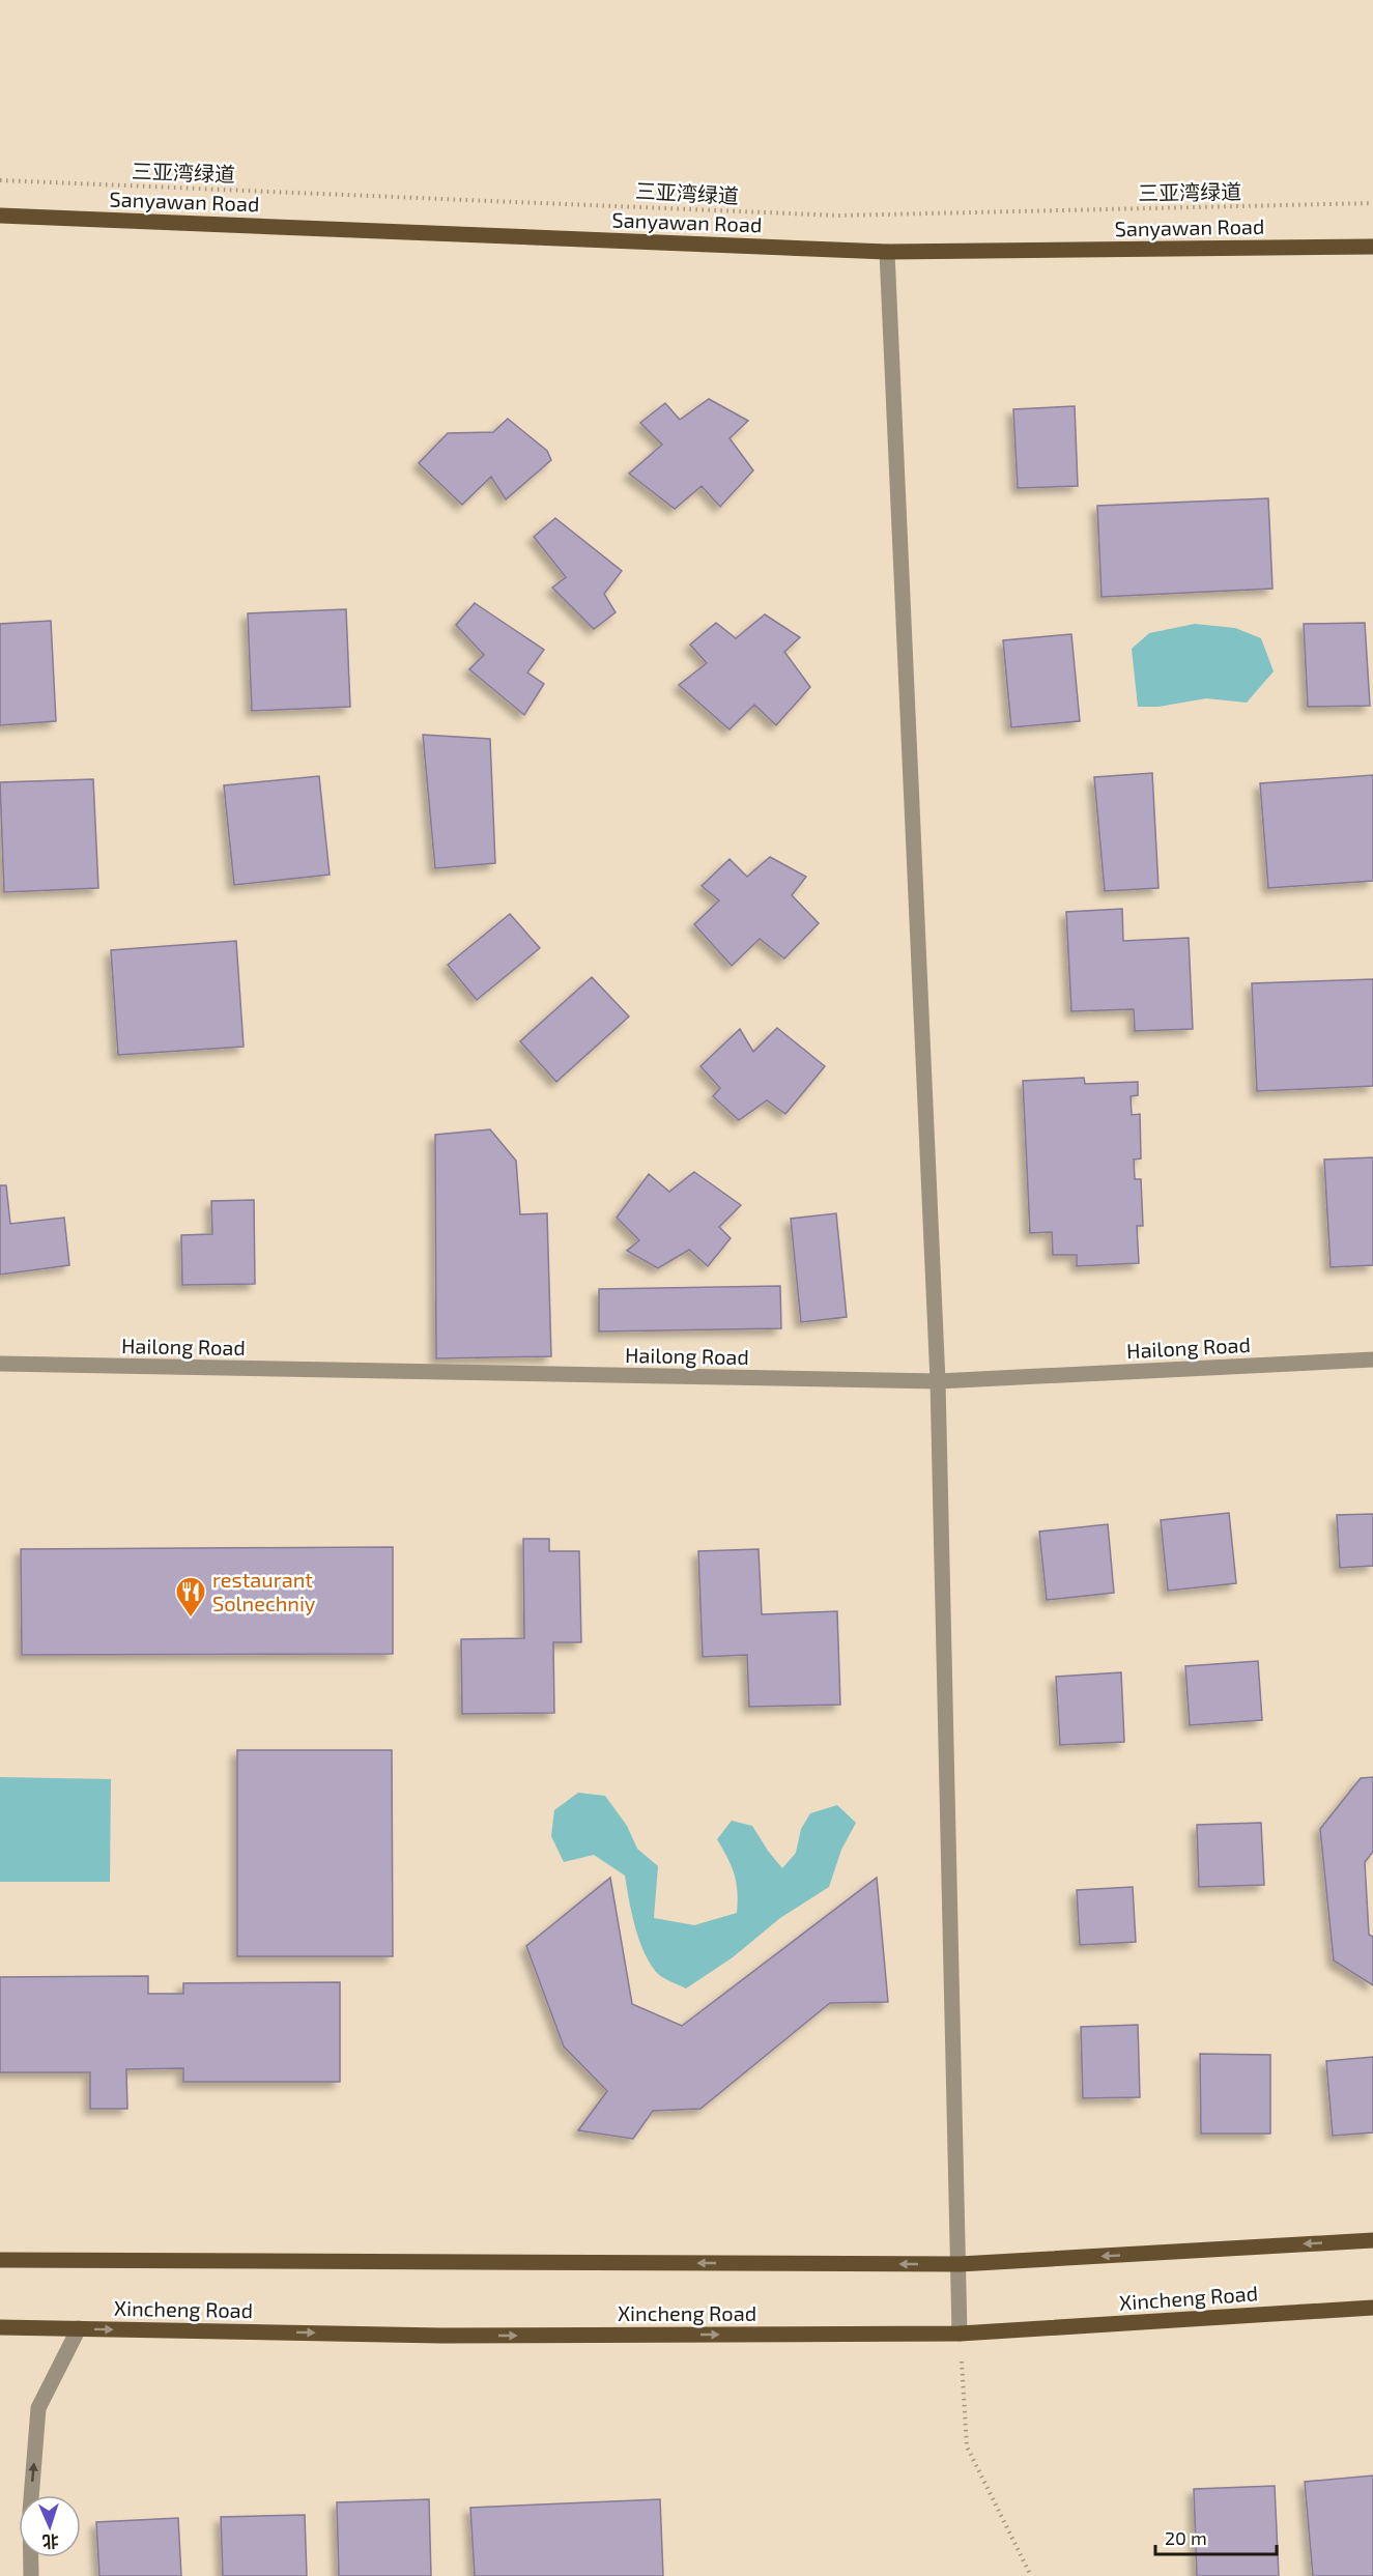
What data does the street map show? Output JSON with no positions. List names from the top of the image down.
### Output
{
  "streets": {
    "main road": ["Sanyawan Road", "Xincheng Road"],
    "street": ["Hailong Road"],
    "path": ["三亚湾绿道"]
  },
  "places": {
    "restaurant": ["restaurant Solnechniy"]
  },
  "scale_bar": "20 m",
  "north": "bottom"
}
